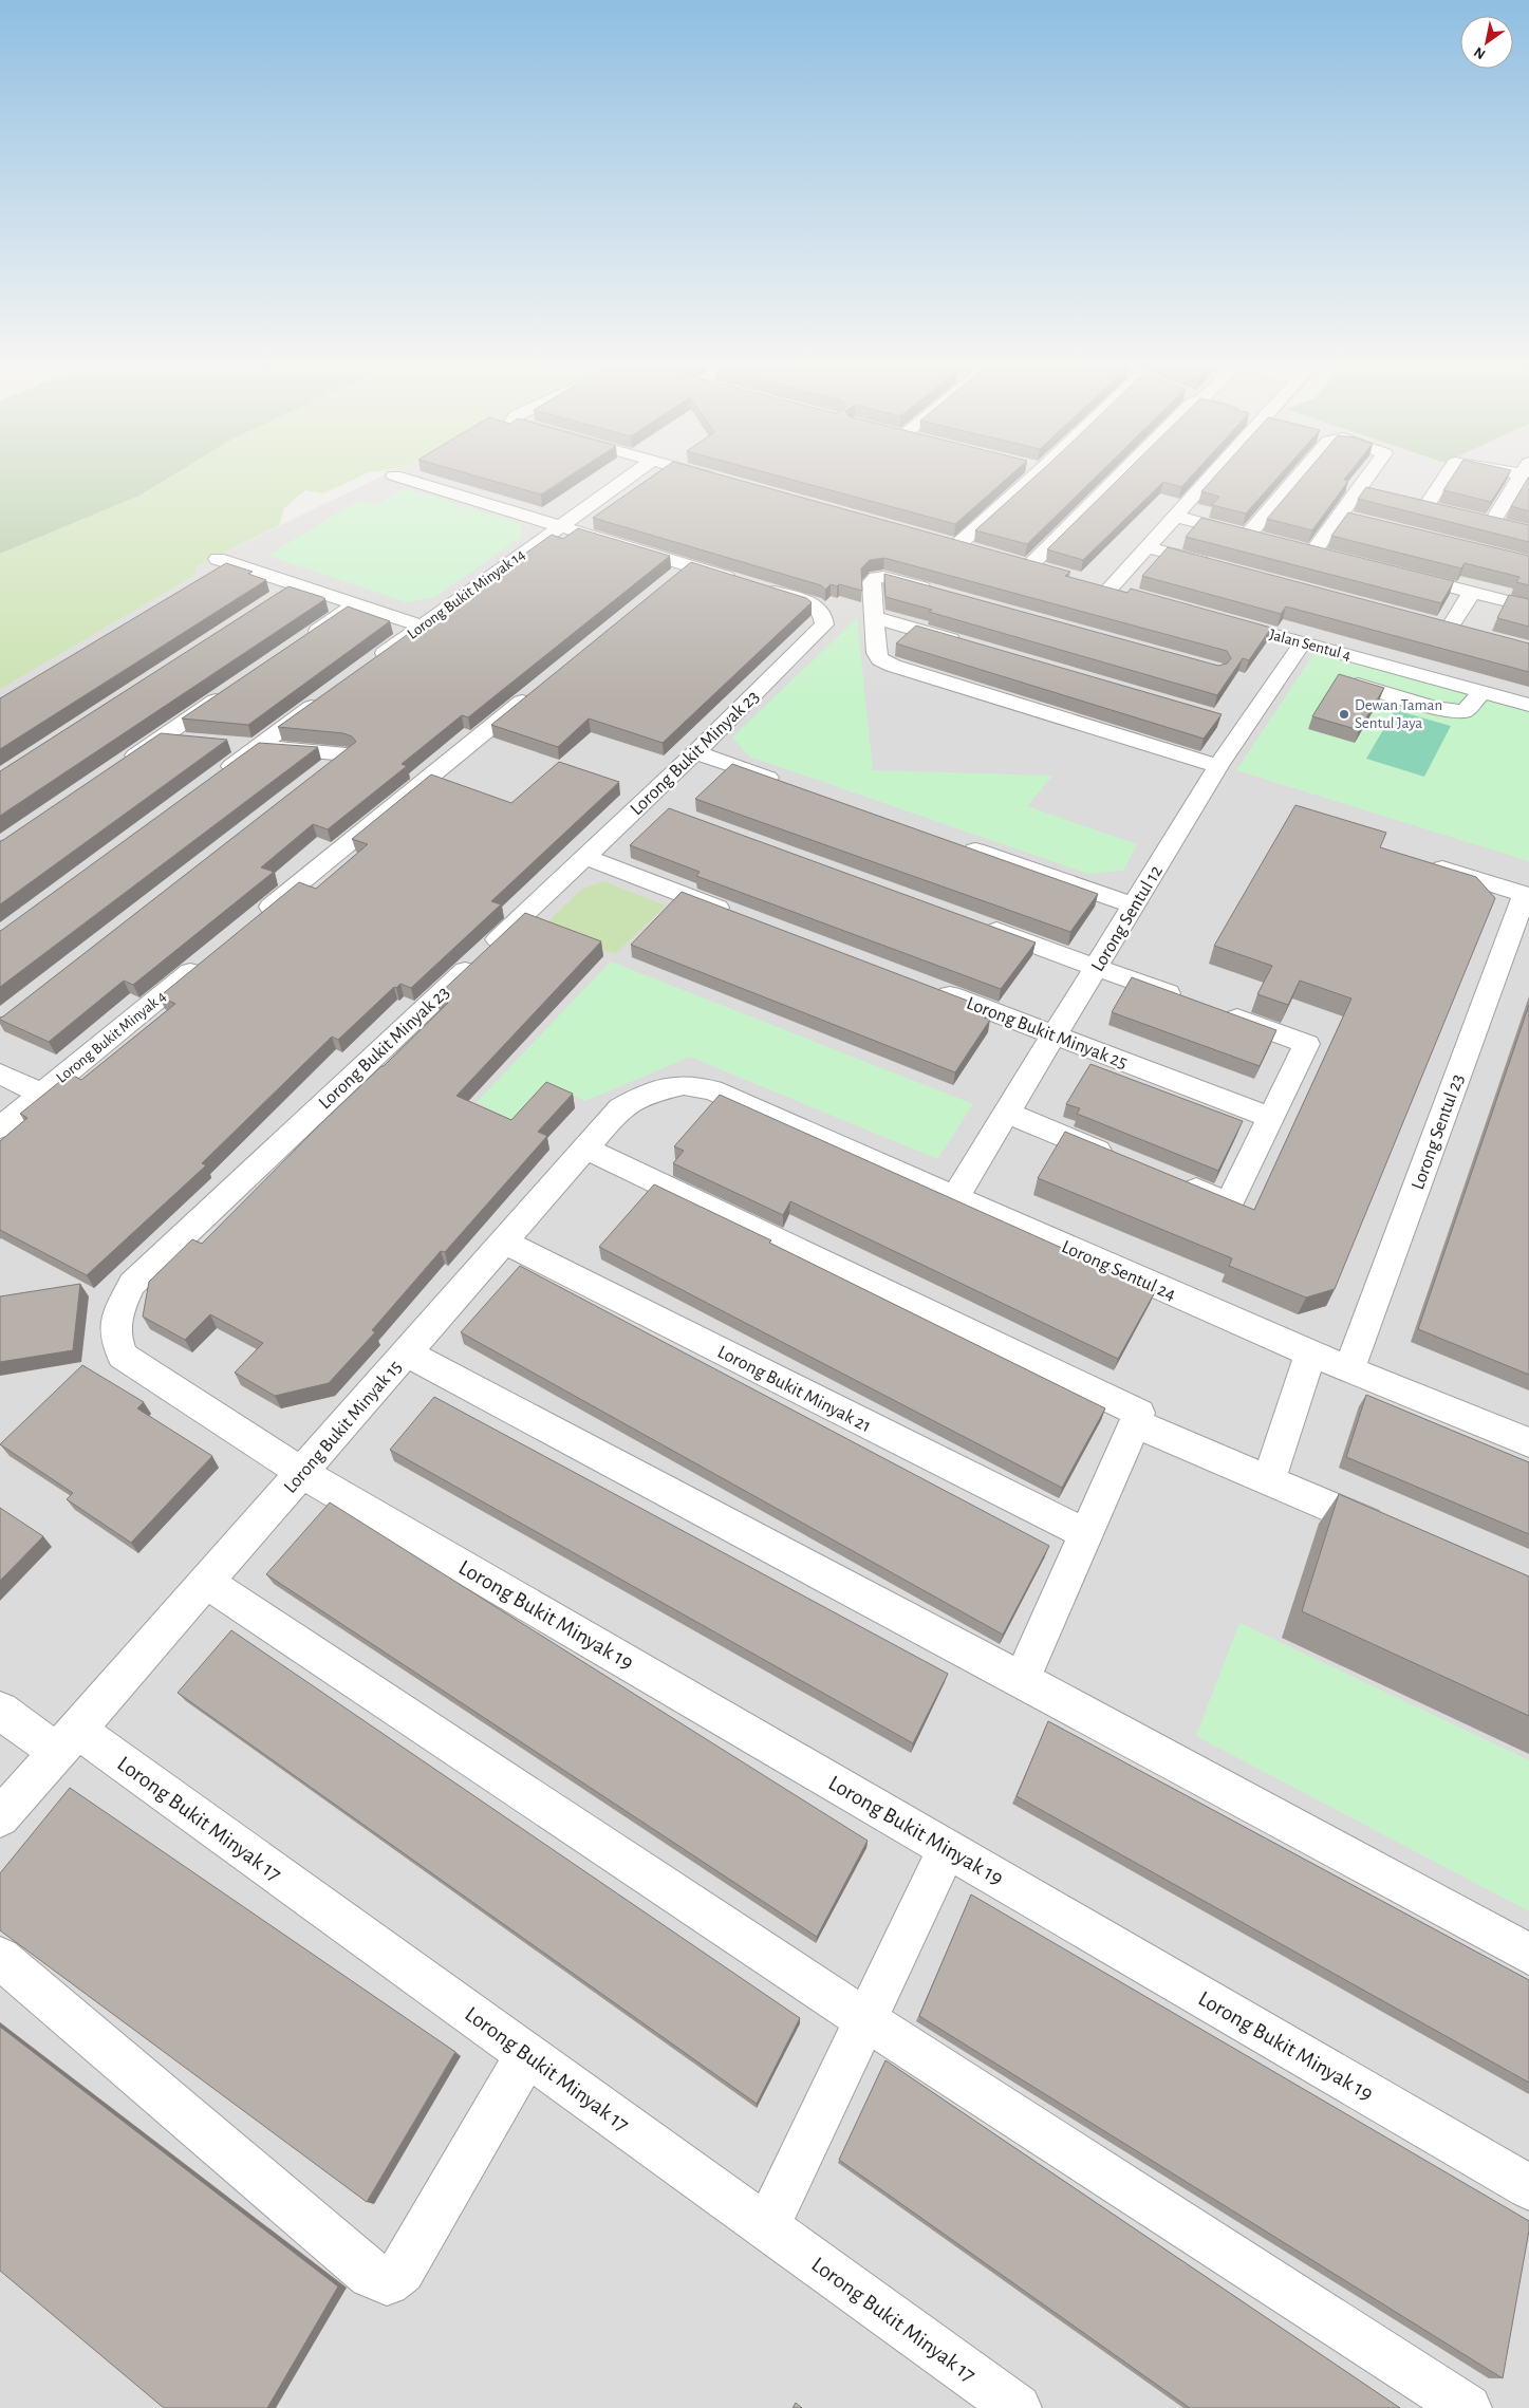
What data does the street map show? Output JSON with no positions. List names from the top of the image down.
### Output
{
  "streets": {
    "street": [
      "Lorong Bukit Minyak 14",
      "Jalan Sentul 4",
      "Lorong Bukit Minyak 23",
      "Lorong Sentul 12",
      "Lorong Bukit Minyak 25",
      "Lorong Bukit Minyak 4",
      "Lorong Sentul 23",
      "Lorong Sentul 24",
      "Lorong Bukit Minyak 21",
      "Lorong Bukit Minyak 15",
      "Lorong Bukit Minyak 19",
      "Lorong Bukit Minyak 17"
    ]
  },
  "crossings": [
    ["Lorong Bukit Minyak 14", "Lorong Bukit Minyak 23"],
    ["Jalan Sentul 4", "Lorong Sentul 12"],
    ["Lorong Bukit Minyak 23", "Lorong Bukit Minyak 15"],
    ["Lorong Bukit Minyak 23", "Lorong Bukit Minyak 19"],
    ["Lorong Sentul 12", "Lorong Bukit Minyak 25"],
    ["Lorong Sentul 12", "Lorong Sentul 24"],
    ["Lorong Sentul 23", "Lorong Sentul 24"],
    ["Lorong Sentul 24", "Lorong Bukit Minyak 15"],
    ["Lorong Bukit Minyak 21", "Lorong Bukit Minyak 15"],
    ["Lorong Bukit Minyak 15", "Lorong Bukit Minyak 19"],
    ["Lorong Bukit Minyak 15", "Lorong Bukit Minyak 17"]
  ],
  "places": ["Dewan Taman Sentul Jaya"],
  "north": "bottom left"
}
